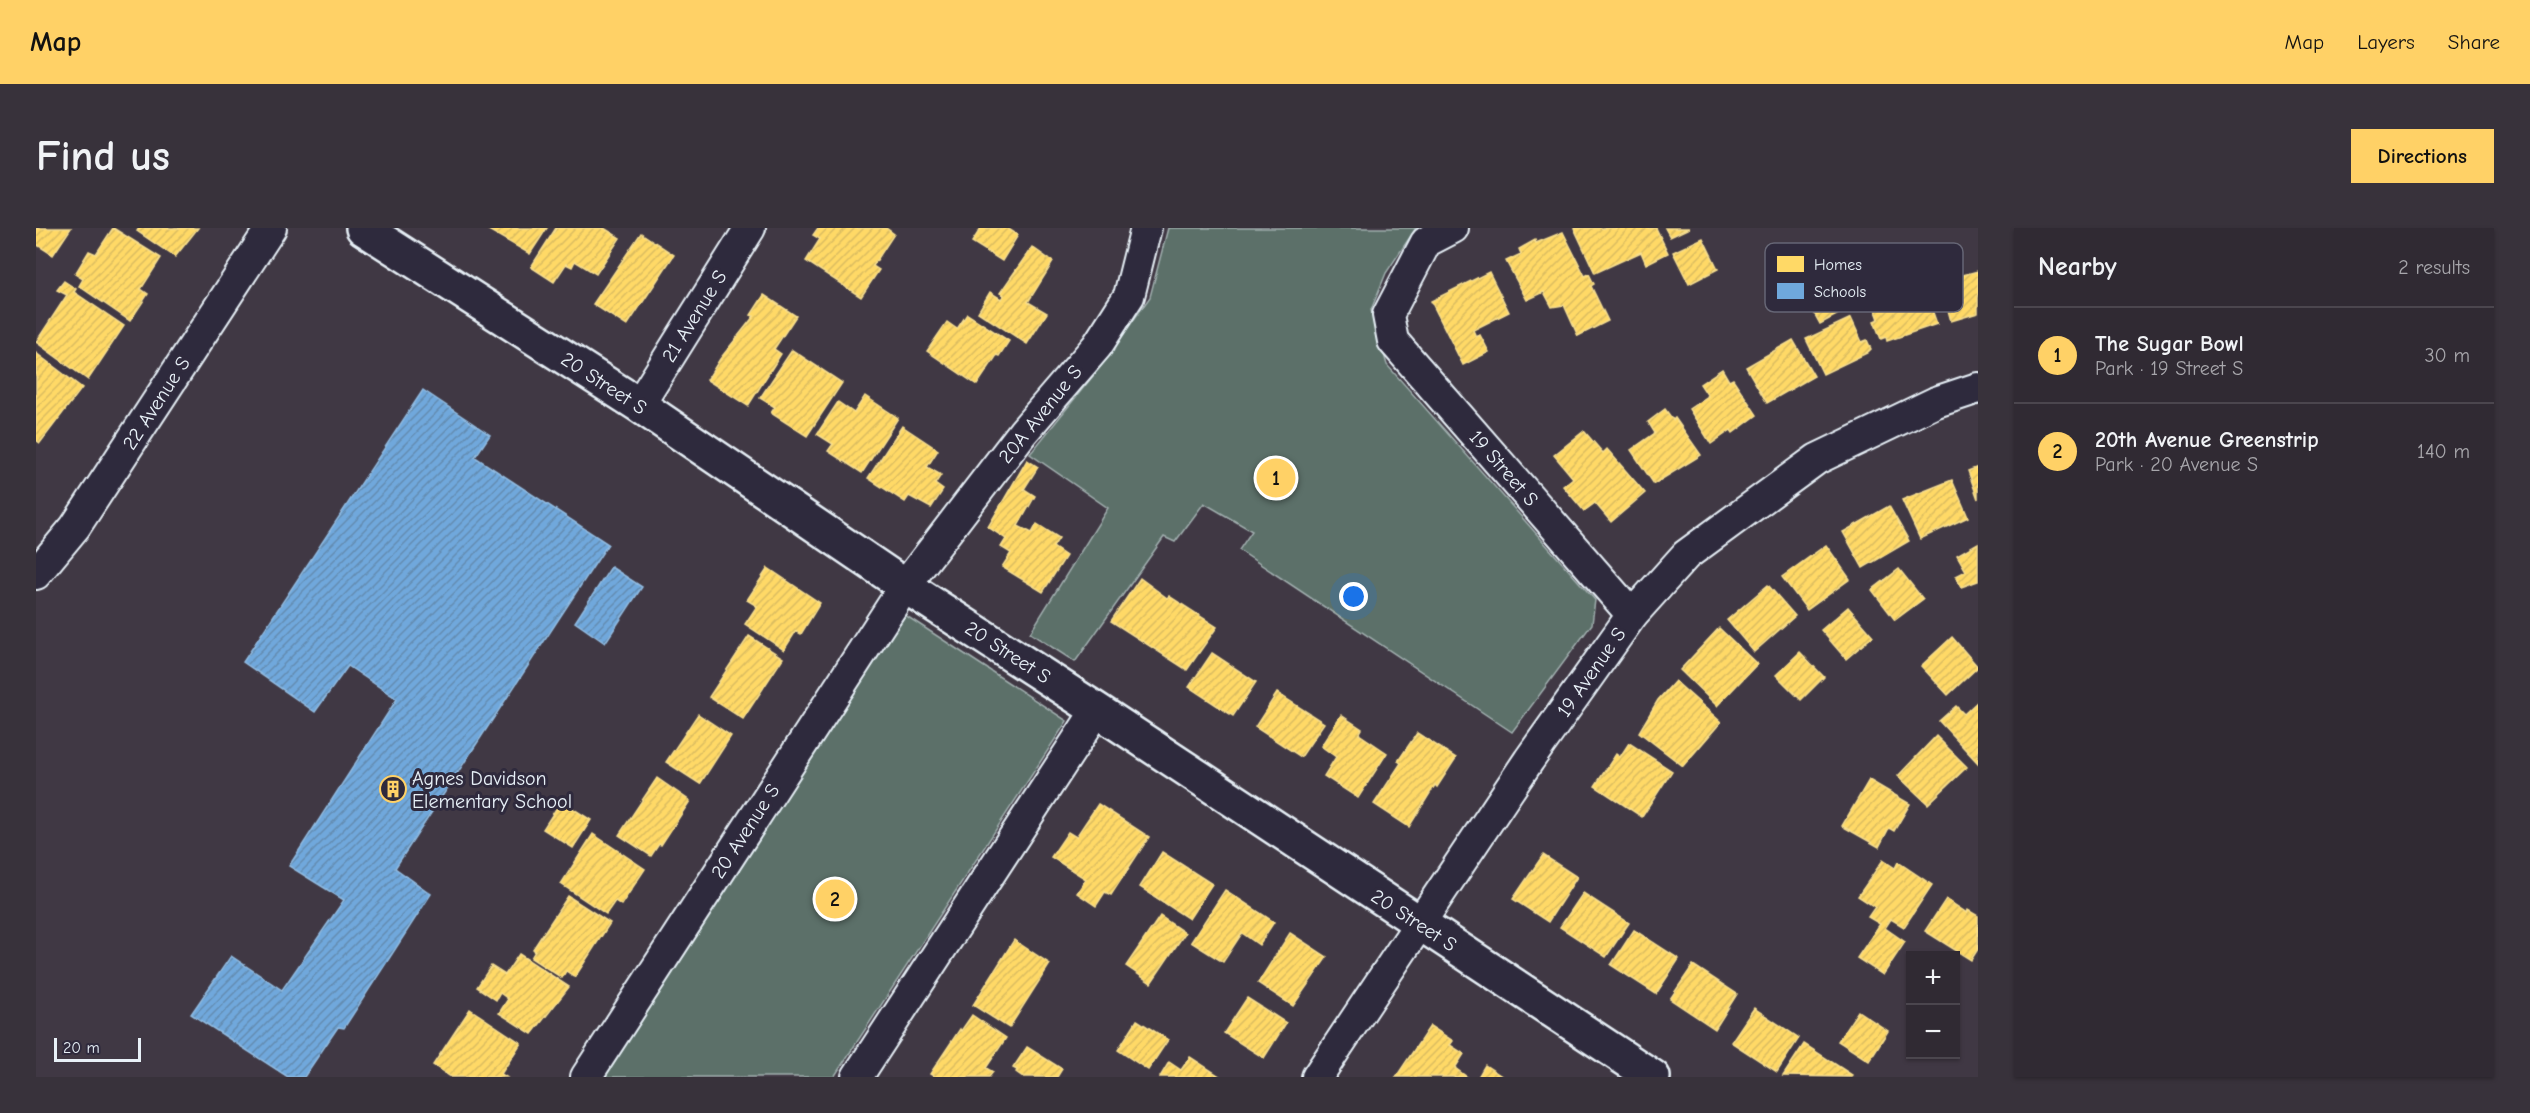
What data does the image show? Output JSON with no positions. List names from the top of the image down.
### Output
{
  "streets": {
    "street": [
      "21 Avenue S",
      "20 Street S",
      "22 Avenue S",
      "20A Avenue S",
      "19 Street S",
      "19 Avenue S",
      "20 Avenue S"
    ]
  },
  "crossings": [
    ["21 Avenue S", "20 Street S"],
    ["20 Street S", "20A Avenue S"],
    ["20 Street S", "19 Avenue S"],
    ["20 Street S", "20 Avenue S"],
    ["20A Avenue S", "20 Avenue S"],
    ["19 Street S", "19 Avenue S"]
  ],
  "places": {
    "building": ["Agnes Davidson Elementary School"]
  },
  "legend": ["Homes", "Schools"],
  "scale_bar": "20 m",
  "page": {
    "header": "Map",
    "nav": ["Map", "Layers", "Share"],
    "buttons": "Directions",
    "title": "Find us",
    "heading": ["Nearby", "2 results"],
    "list": [
      {
        "mark": "1",
        "name": "The Sugar Bowl",
        "note": "Park · 19 Street S",
        "value": "30 m"
      },
      {
        "mark": "2",
        "name": "20th Avenue Greenstrip",
        "note": "Park · 20 Avenue S",
        "value": "140 m"
      }
    ],
    "pins": ["1", "2"],
    "map_buttons": ["+", "−"],
    "scale": "20 m"
  }
}
